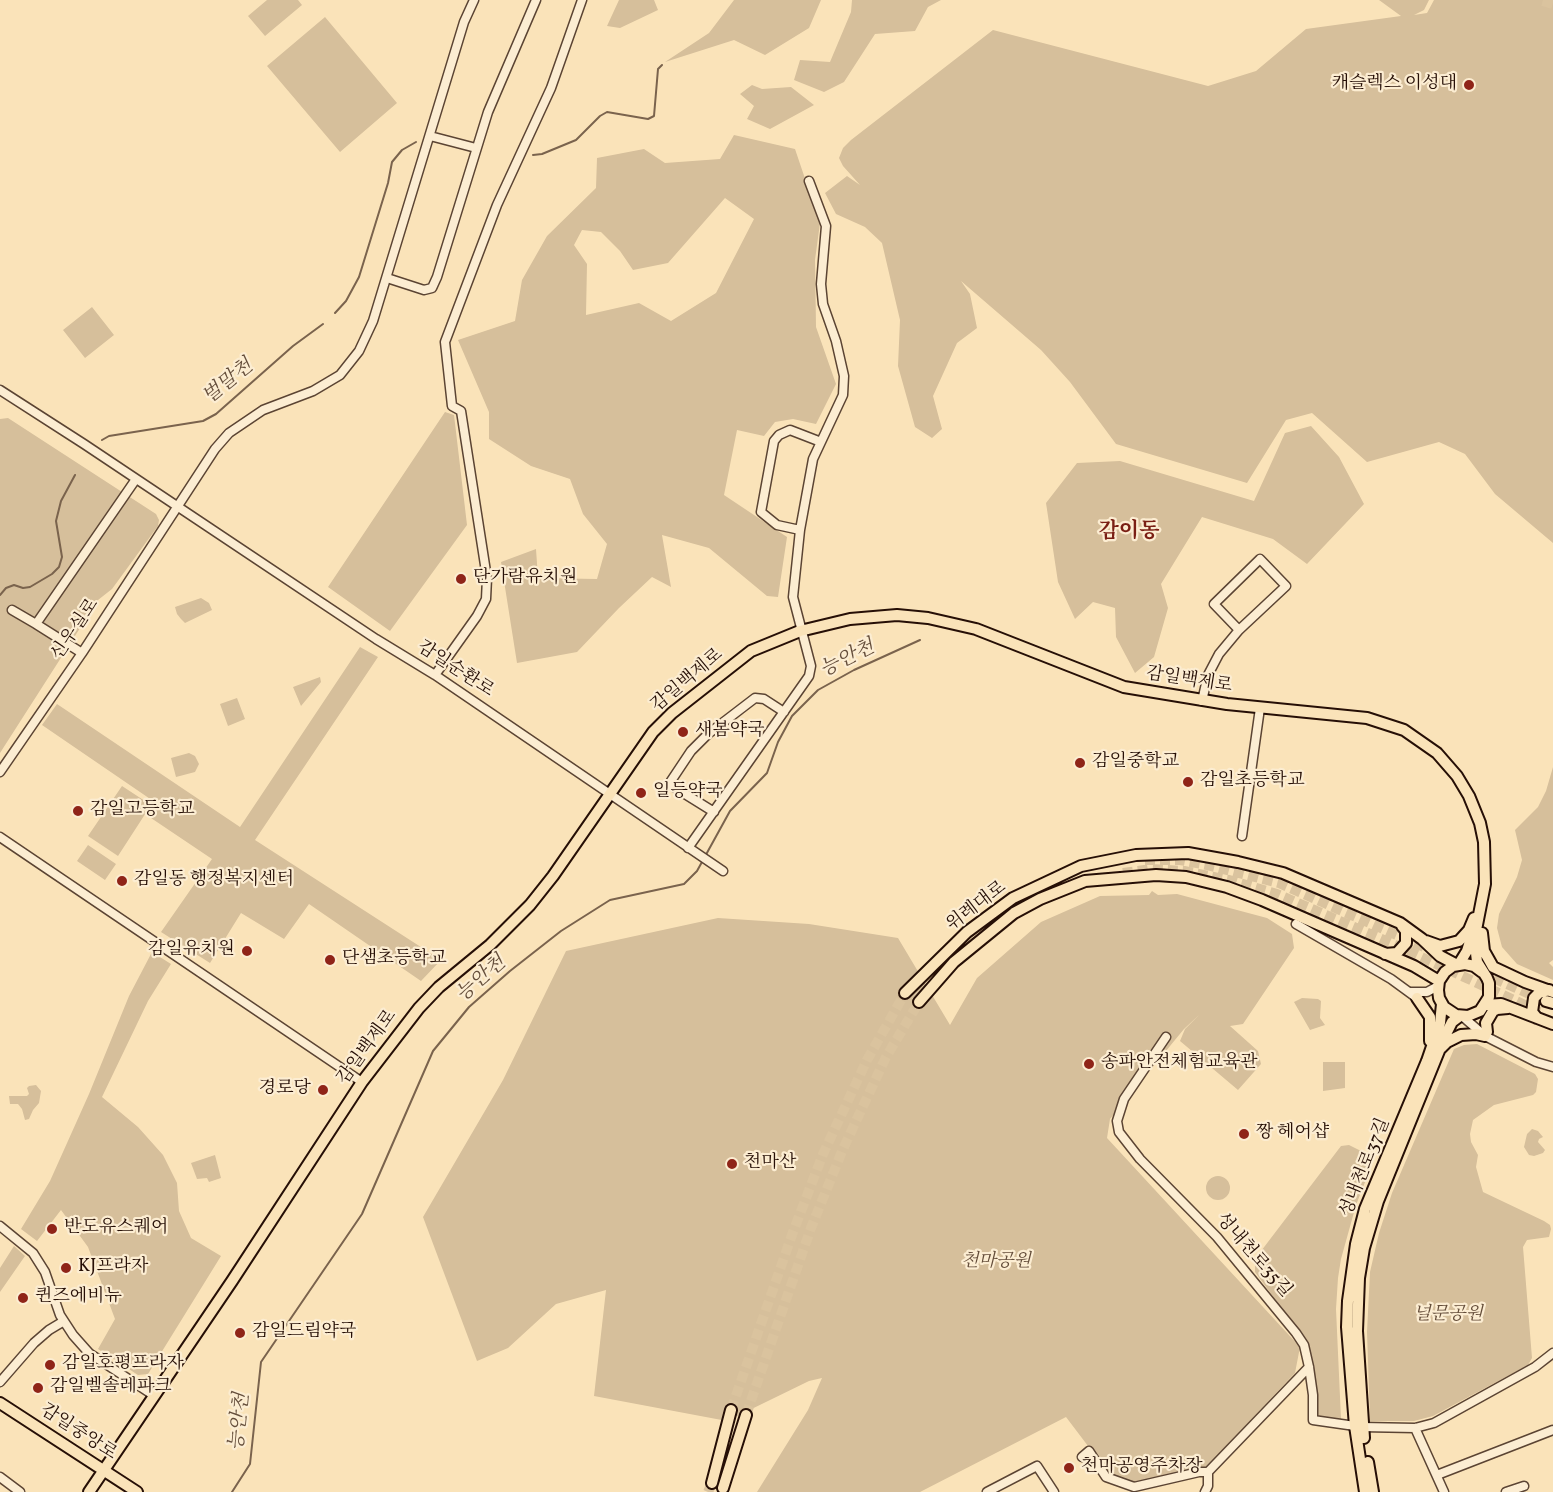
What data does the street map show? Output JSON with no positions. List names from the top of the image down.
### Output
{
  "streets": {
    "main road": [
      "감일백제로",
      "위례대로",
      "성내천로37길",
      "감일중앙로"
    ],
    "street": ["신우실로", "감일순환로", "성내천로35길"]
  },
  "crossings": [
    ["신우실로", "감일순환로"],
    ["감일순환로", "감일백제로"],
    ["감일백제로", "감일중앙로"],
    ["위례대로", "성내천로37길"],
    ["성내천로37길", "성내천로35길"]
  ],
  "districts": ["감이동"],
  "water": ["벌말천", "능안천"],
  "parks": ["천마공원", "널문공원"],
  "places": [
    "캐슬렉스 이성대",
    "단가람유치원",
    "새봄약국",
    "감일중학교",
    "감일초등학교",
    "일등약국",
    "감일고등학교",
    "감일동 행정복지센터",
    "감일유치원",
    "단샘초등학교",
    "송파안전체험교육관",
    "경로당",
    "짱 헤어샵",
    "천마산",
    "반도유스퀘어",
    "KJ프라자",
    "퀸즈에비뉴",
    "감일드림약국",
    "감일호평프라자",
    "감일벨솔레파크",
    "천마공영주차장"
  ]
}
